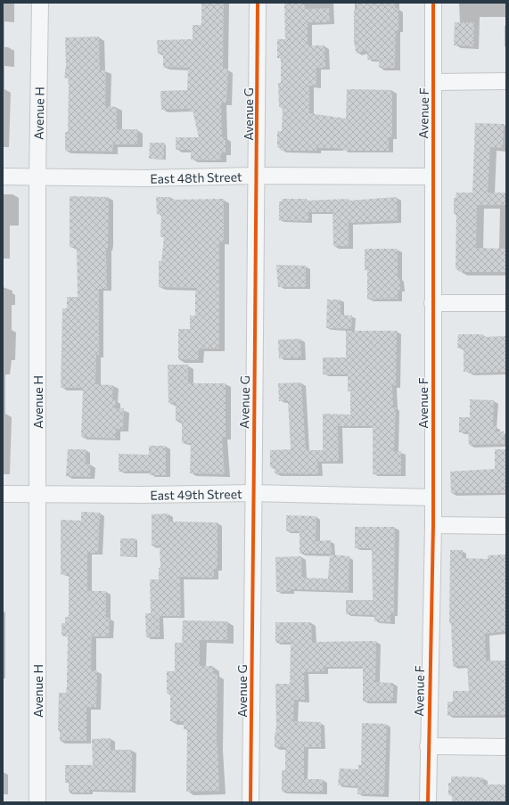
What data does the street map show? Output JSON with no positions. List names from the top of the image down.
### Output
{
  "streets": {
    "street": [
      "Avenue H",
      "Avenue F",
      "Avenue G",
      "East 48th Street",
      "East 49th Street"
    ]
  },
  "crossings": [
    ["Avenue H", "East 48th Street"],
    ["Avenue H", "East 49th Street"],
    ["Avenue F", "East 48th Street"],
    ["Avenue F", "East 49th Street"],
    ["Avenue G", "East 48th Street"],
    ["Avenue G", "East 49th Street"]
  ]
}
